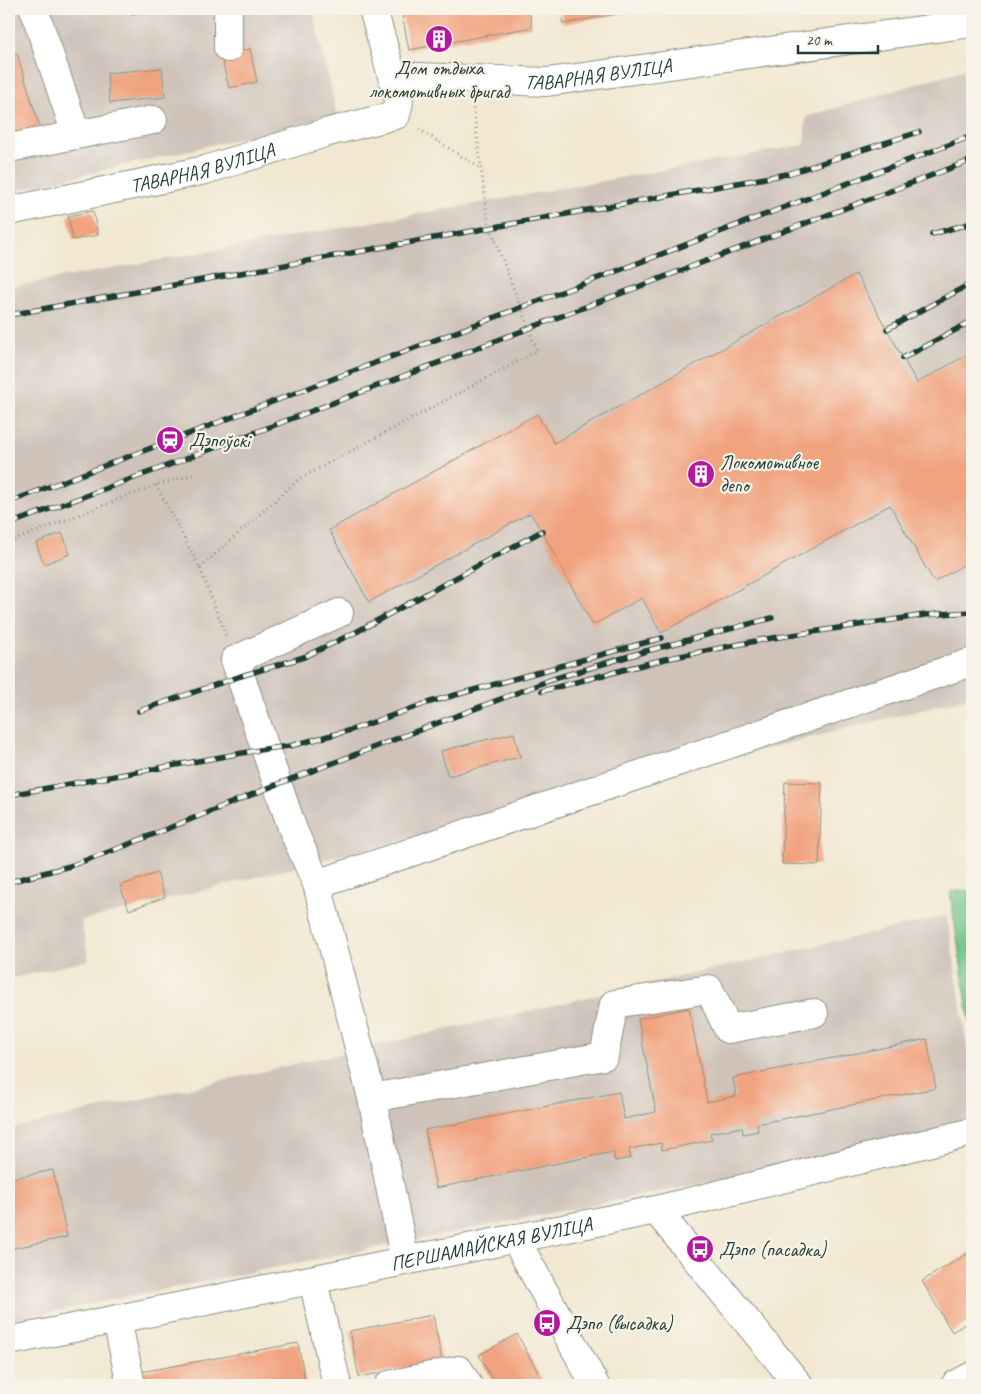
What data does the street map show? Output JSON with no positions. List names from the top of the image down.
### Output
{
  "streets": {
    "street": ["ТАВАРНАЯ ВУЛІЦА", "ПЕРШАМАЙСКАЯ ВУЛІЦА"]
  },
  "places": {
    "building": ["Дом отдыха локомотивных бригад", "Локомотивное депо"],
    "station": ["Дэпоўскі"],
    "bus stop": ["Дэпо (пасадка)", "Дэпо (высадка)"]
  },
  "scale_bar": "20 m"
}
